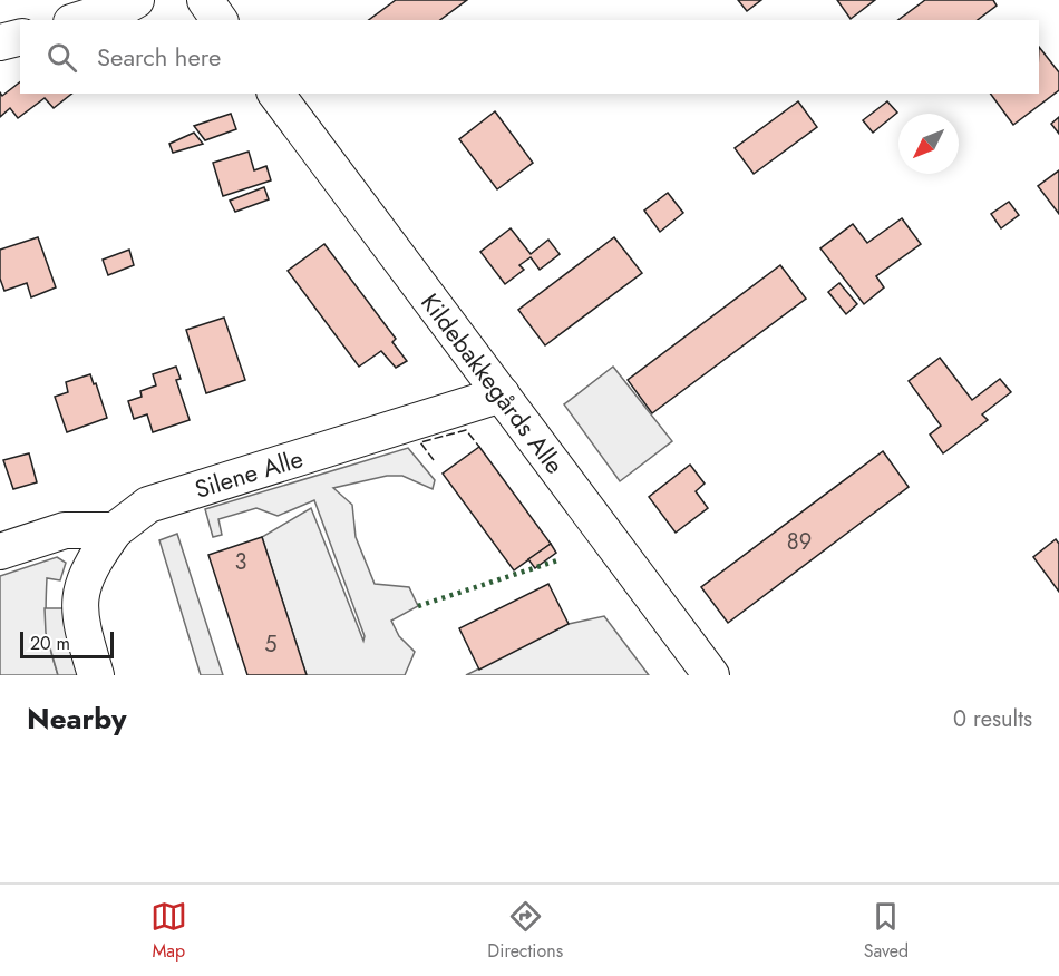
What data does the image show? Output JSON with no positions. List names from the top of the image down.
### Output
{
  "streets": {
    "street": ["Kildebakkegårds Alle", "Silene Alle"]
  },
  "crossings": [
    ["Kildebakkegårds Alle", "Silene Alle"]
  ],
  "house_numbers": ["89", "3", "5"],
  "scale_bar": "20 m",
  "north": "bottom left",
  "page": {
    "search": "Search here",
    "scale": "20 m",
    "heading": ["Nearby", "0 results"],
    "nav": ["Map", "Directions", "Saved"]
  }
}
